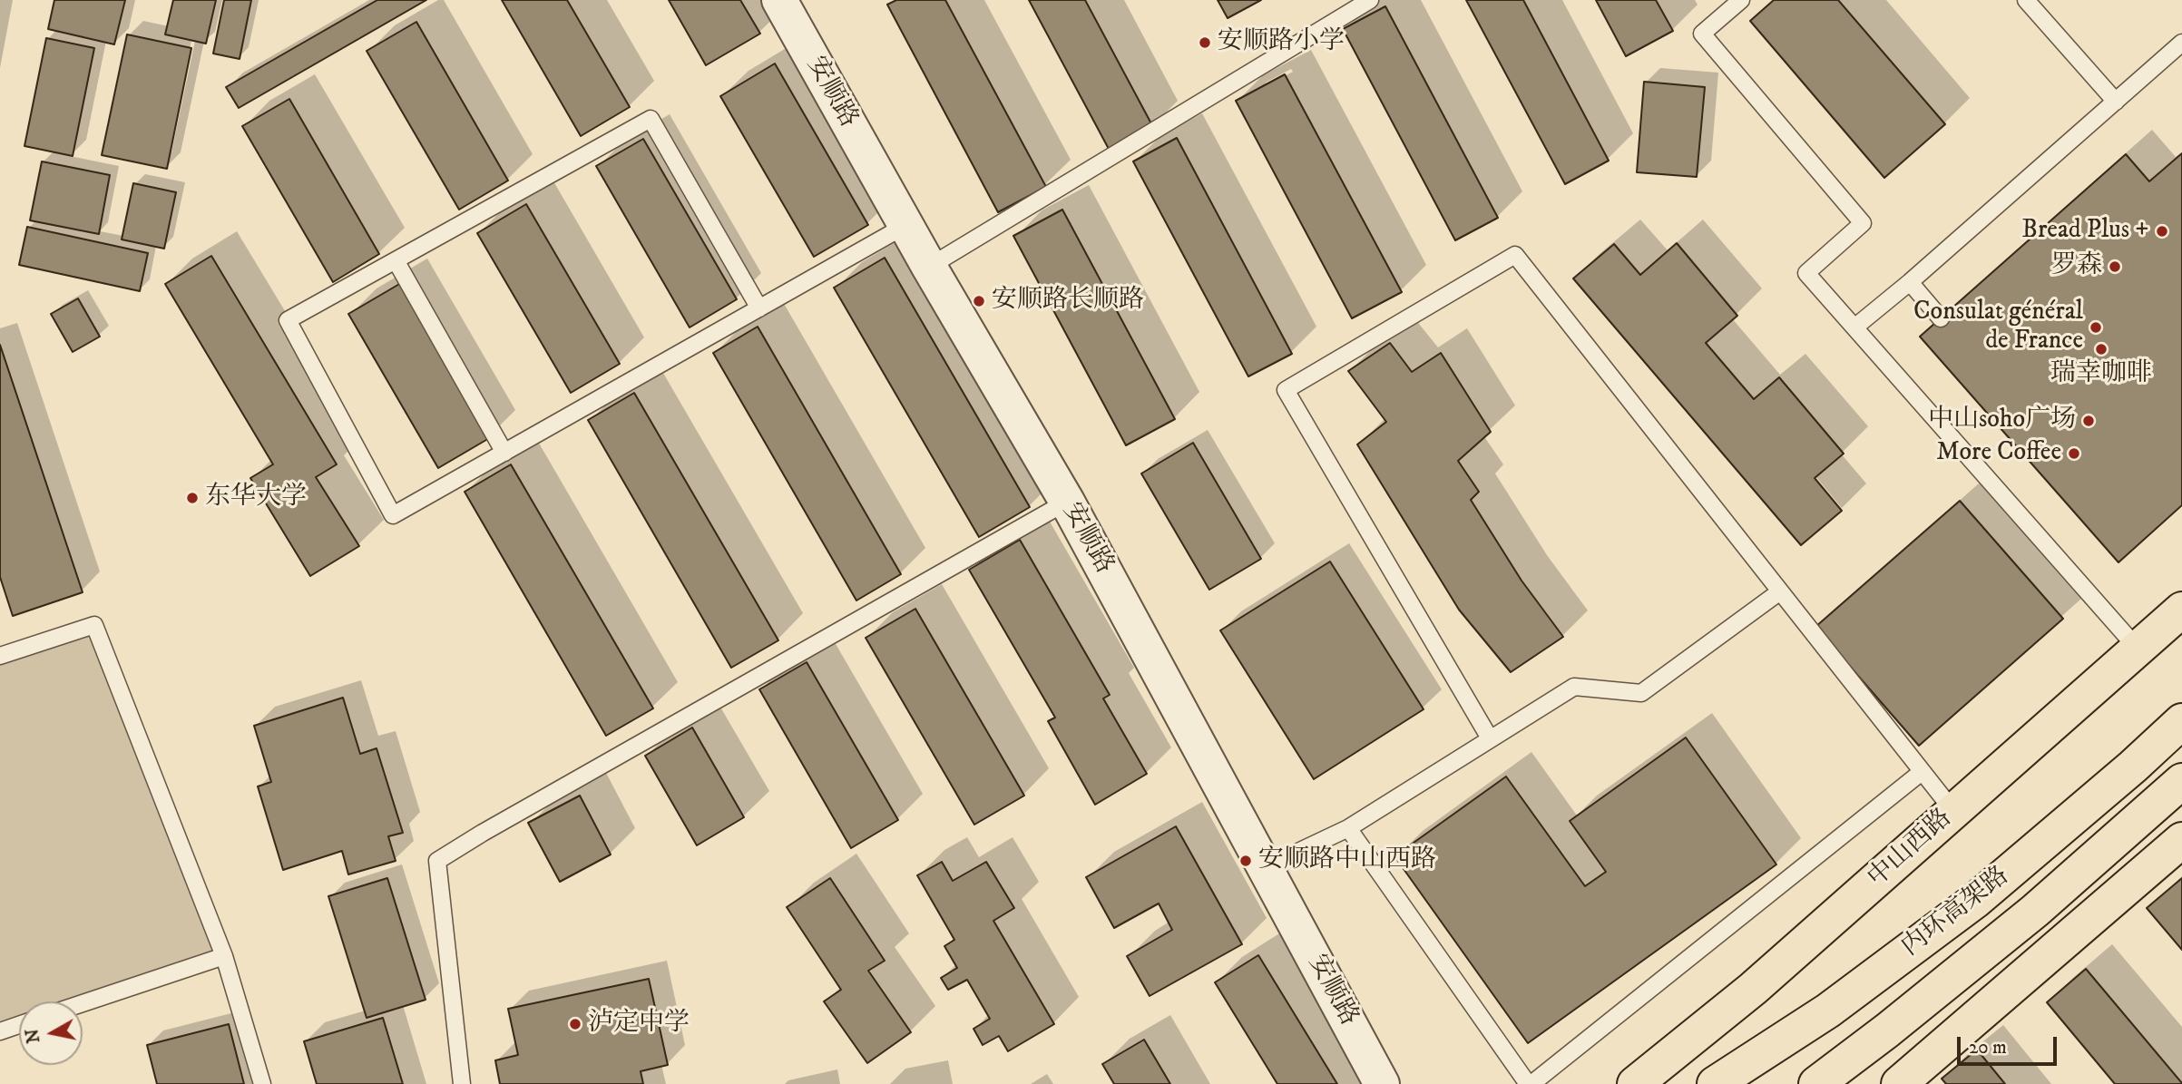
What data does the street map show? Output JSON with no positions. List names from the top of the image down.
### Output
{
  "streets": {
    "main road": ["中山西路", "内环高架路"],
    "street": ["安顺路"]
  },
  "places": [
    "安顺路小学",
    "Bread Plus +",
    "罗森",
    "安顺路长顺路",
    "Consulat général de France",
    "瑞幸咖啡",
    "中山soho广场",
    "More Coffee",
    "东华大学",
    "安顺路中山西路",
    "泸定中学"
  ],
  "scale_bar": "20 m",
  "north": "left"
}
